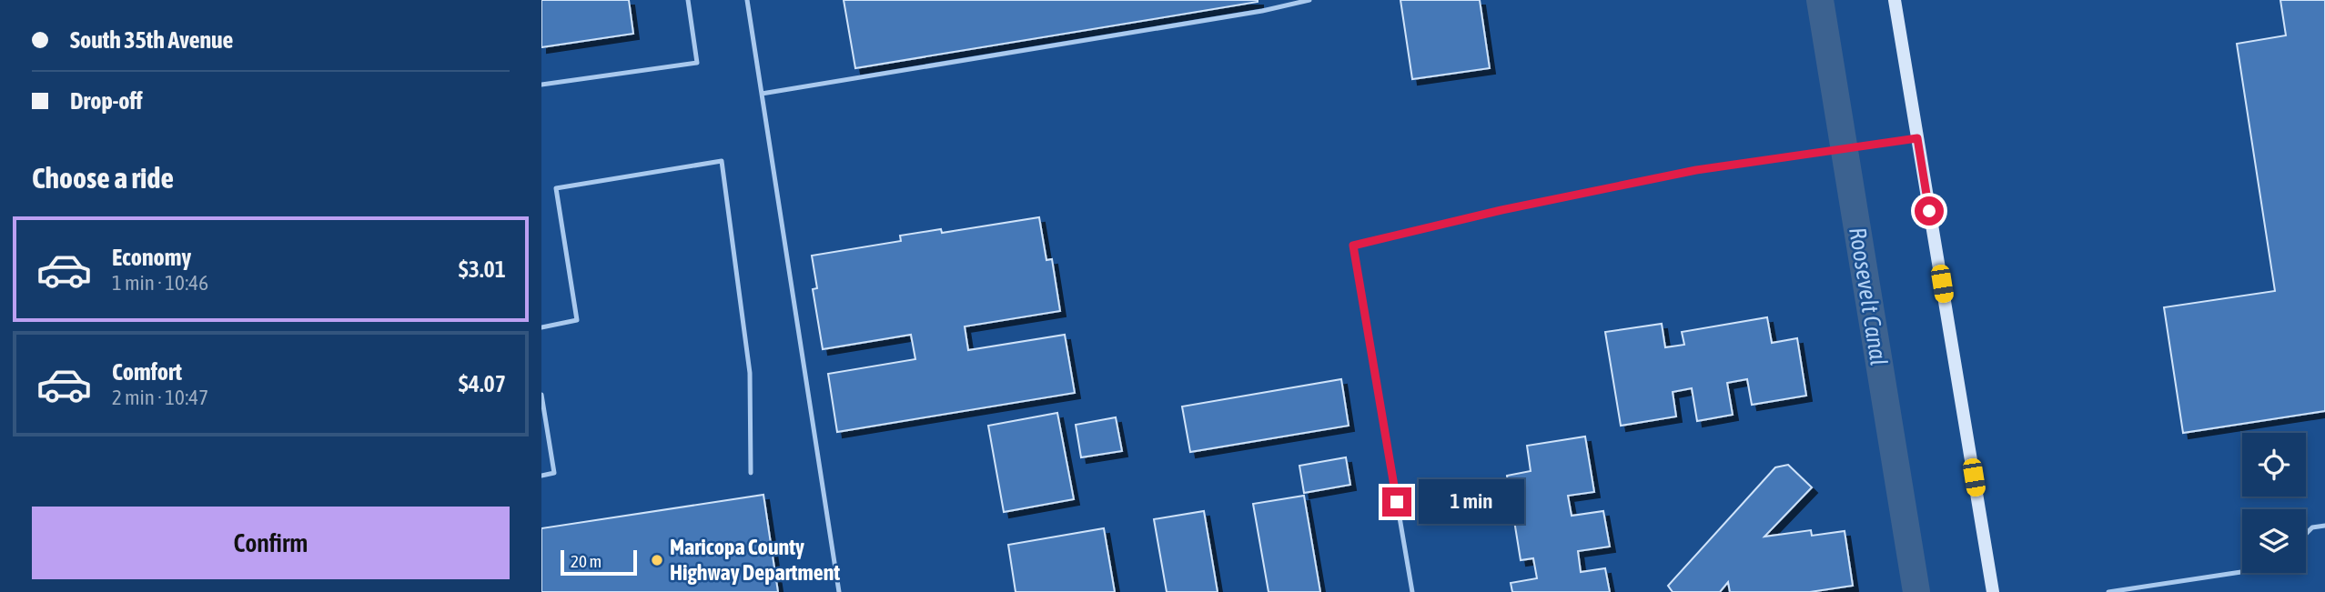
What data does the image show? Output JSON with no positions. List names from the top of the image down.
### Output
{
  "water": ["Roosevelt Canal"],
  "places": ["Maricopa County Highway Department"],
  "scale_bar": "20 m",
  "page": {
    "banner": ["South 35th Avenue", "Drop-off"],
    "heading": "Choose a ride",
    "list": [
      {
        "name": "Economy",
        "note": "1 min · 10:46",
        "value": "$3.01"
      },
      {
        "name": "Comfort",
        "note": "2 min · 10:47",
        "value": "$4.07"
      }
    ],
    "bubble": "1 min",
    "buttons": "Confirm",
    "scale": "20 m"
  }
}
